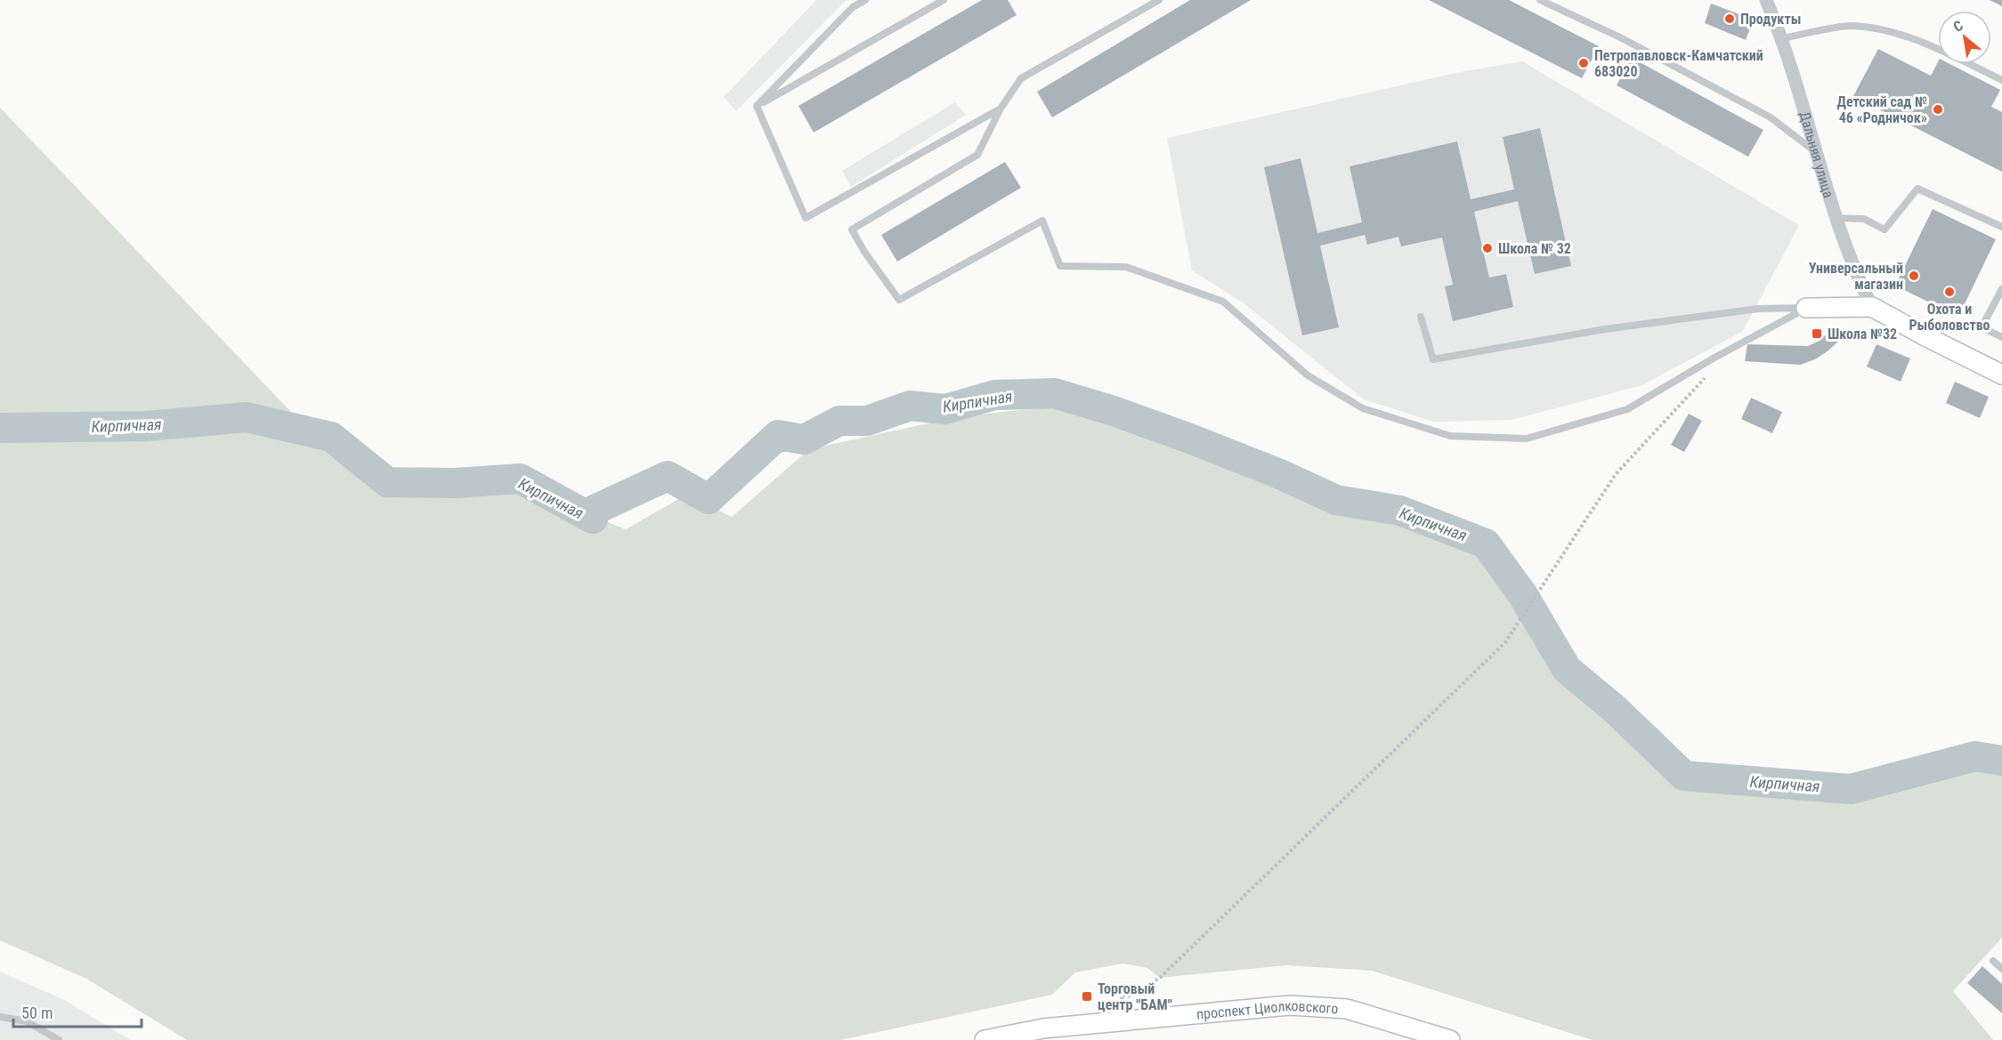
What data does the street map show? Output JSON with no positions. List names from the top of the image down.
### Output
{
  "streets": {
    "main road": ["проспект Циолковского"],
    "street": ["Дальняя улица"]
  },
  "water": ["Кирпичная"],
  "places": {
    "other": [
      "Продукты",
      "Петропавловск-Камчатский 683020",
      "Детский сад № 46 «Родничок»",
      "Школа № 32",
      "Универсальный магазин",
      "Охота и Рыболовство"
    ],
    "transit": ["Школа №32", "Торговый центр \"БАМ\""]
  },
  "scale_bar": "50 m",
  "north": "top left"
}
